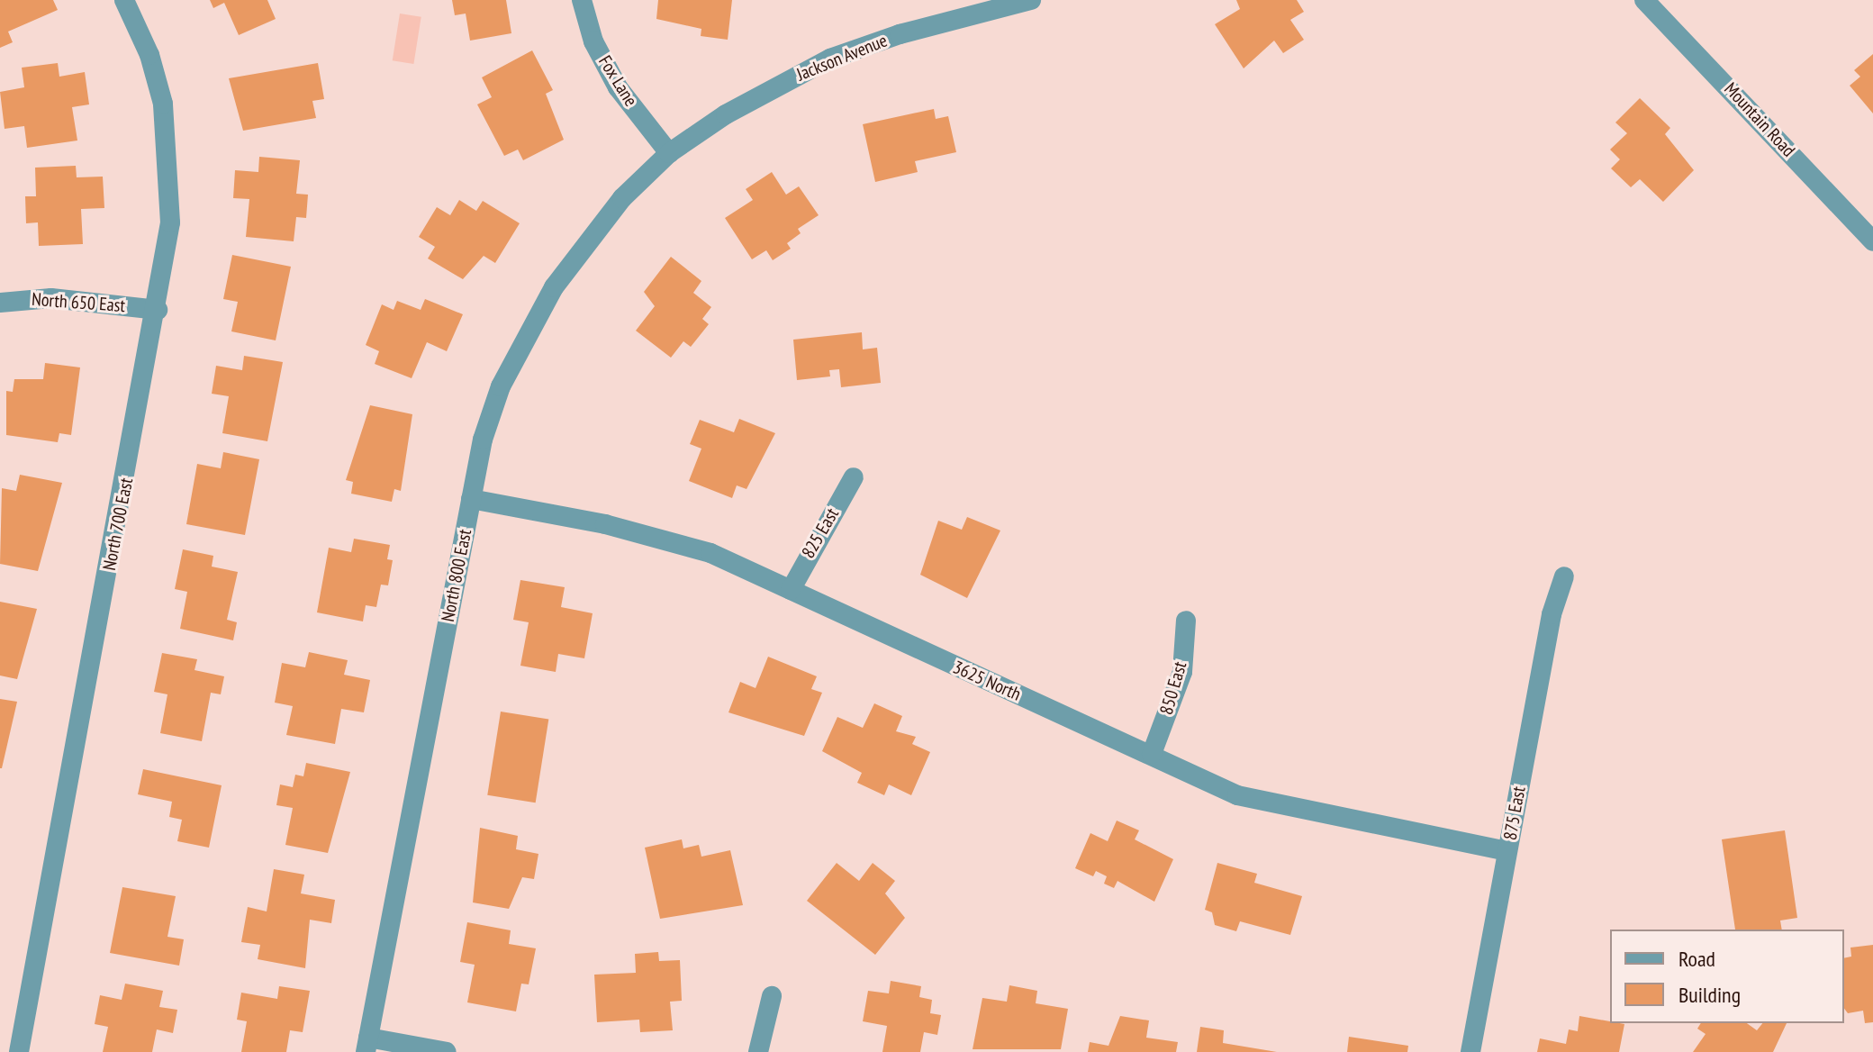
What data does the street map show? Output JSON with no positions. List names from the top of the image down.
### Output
{
  "streets": {
    "street": [
      "Jackson Avenue",
      "Fox Lane",
      "Mountain Road",
      "North 650 East",
      "North 700 East",
      "825 East",
      "North 800 East",
      "3625 North",
      "850 East",
      "875 East"
    ]
  },
  "crossings": [
    ["Jackson Avenue", "Fox Lane"],
    ["Jackson Avenue", "North 800 East"],
    ["Fox Lane", "North 800 East"],
    ["North 650 East", "North 700 East"],
    ["825 East", "3625 North"],
    ["North 800 East", "3625 North"],
    ["3625 North", "850 East"],
    ["3625 North", "875 East"]
  ],
  "legend": ["Road", "Building"]
}
